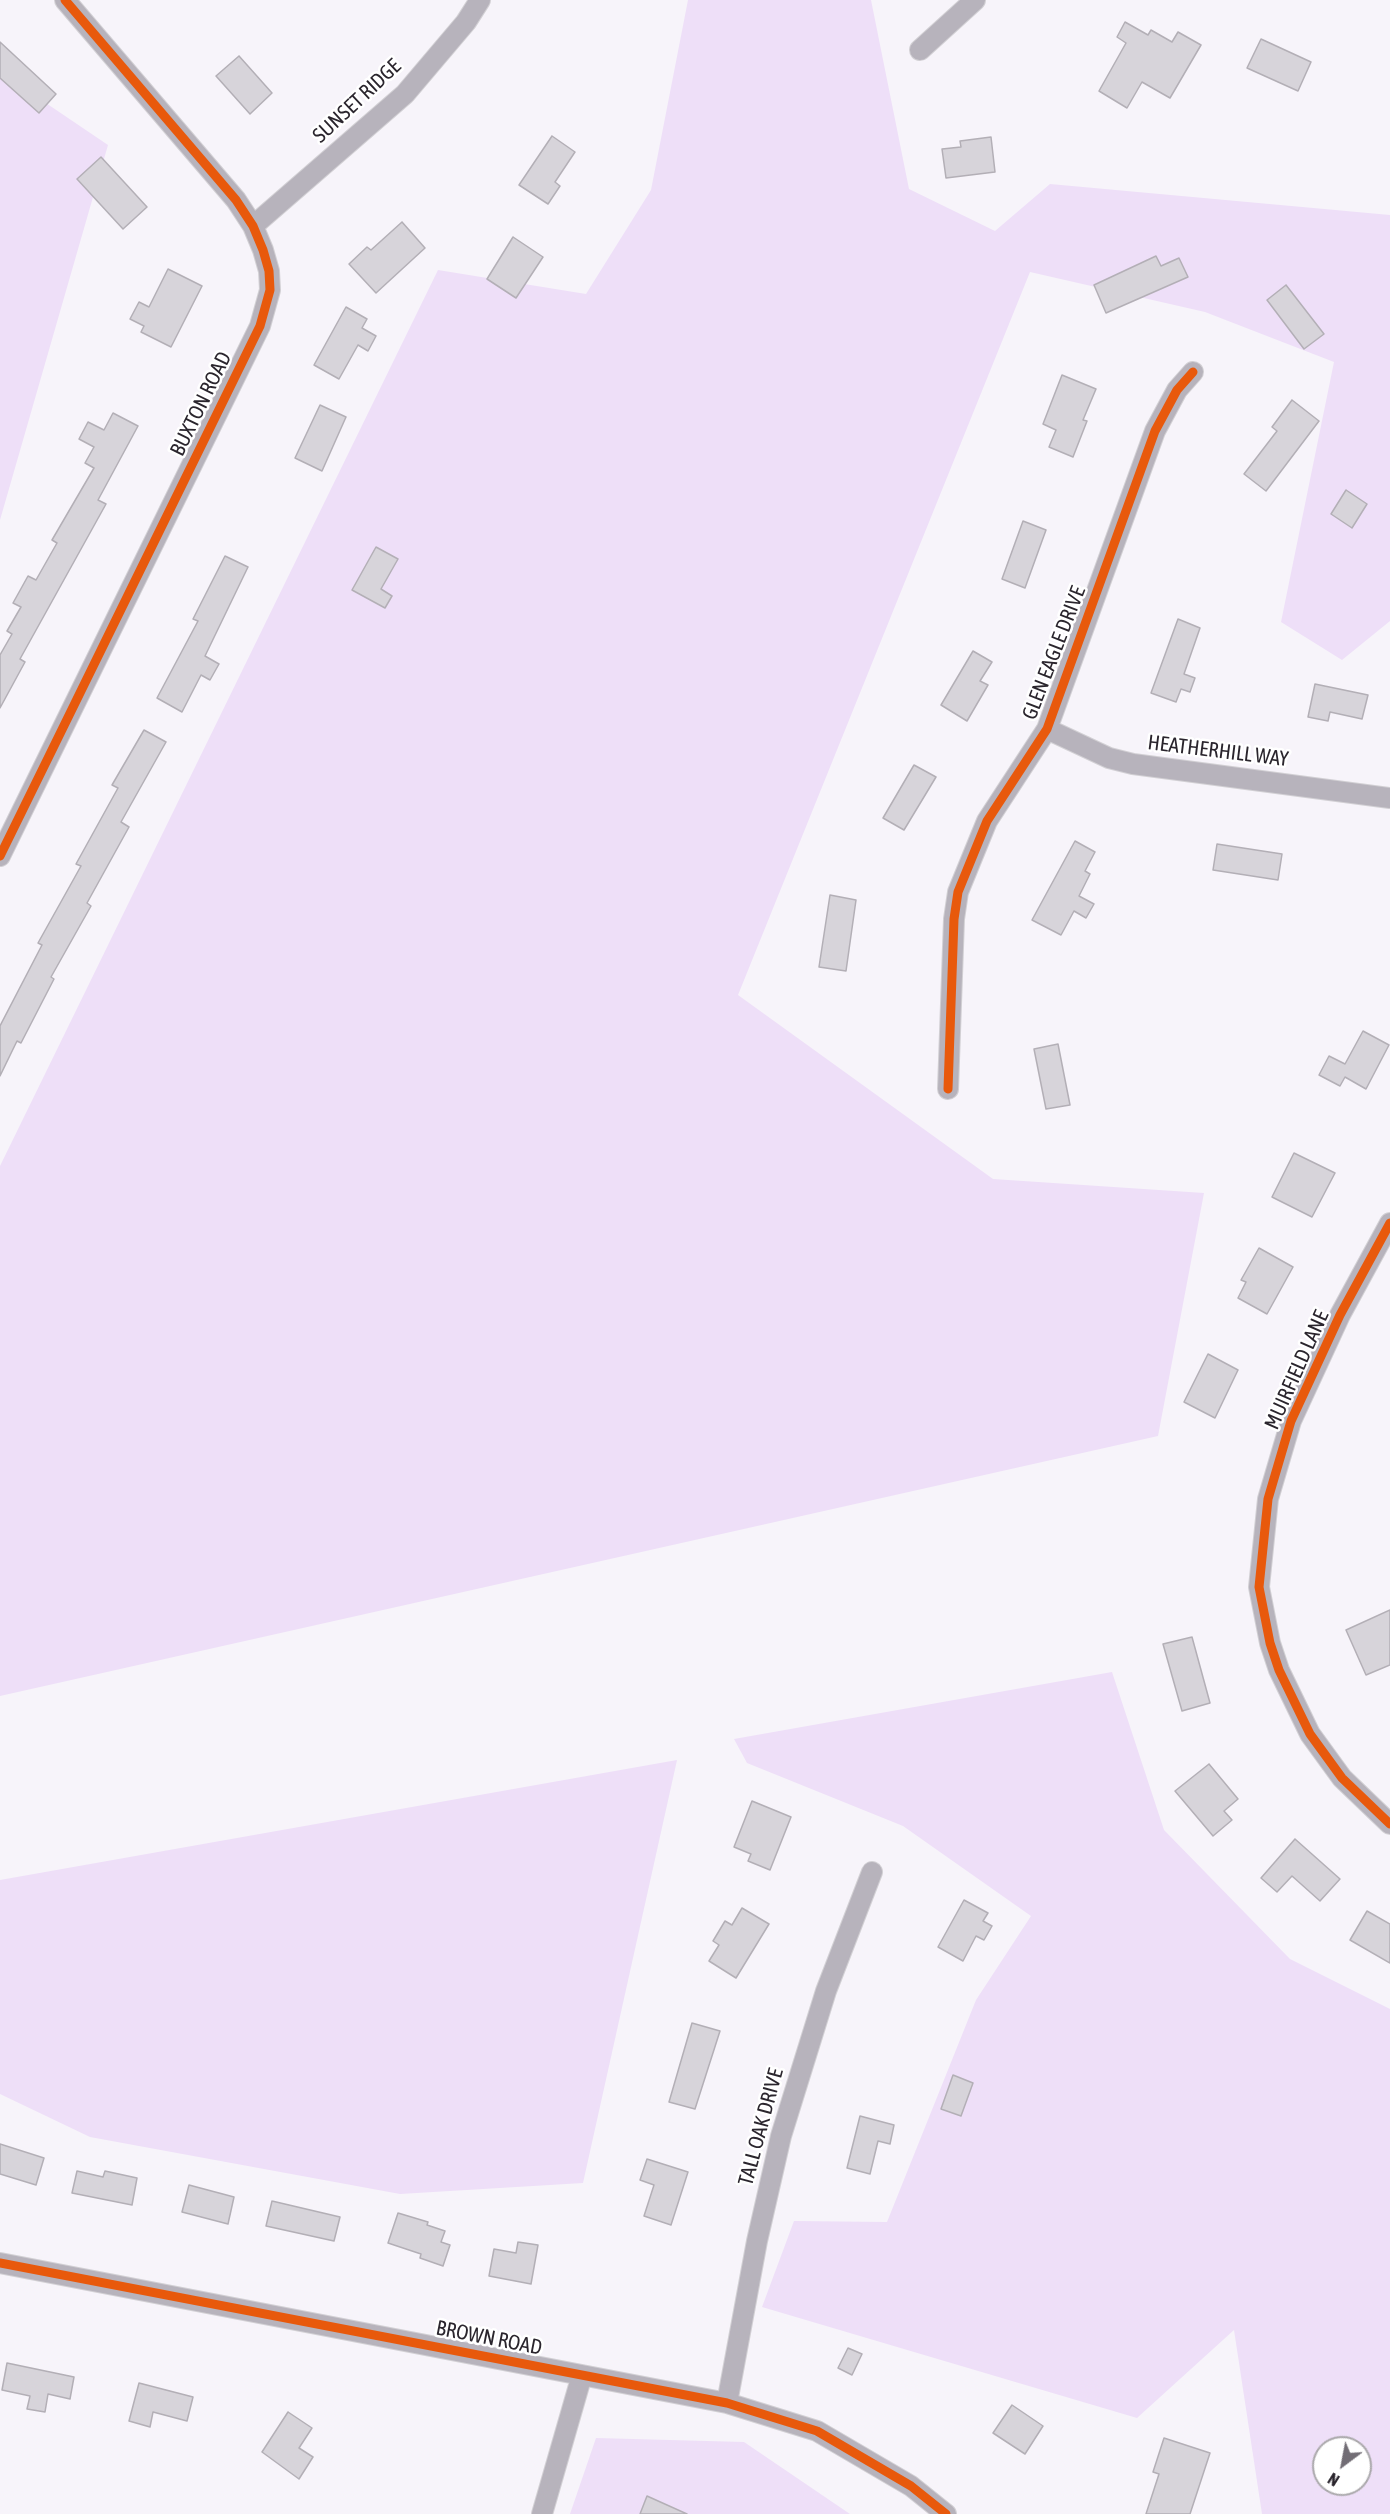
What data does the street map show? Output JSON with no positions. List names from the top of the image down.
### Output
{
  "streets": {
    "street": [
      "SUNSET RIDGE",
      "BUXTON ROAD",
      "GLEN EAGLE DRIVE",
      "HEATHERHILL WAY",
      "MUIRFIELD LANE",
      "TALL OAK DRIVE",
      "BROWN ROAD"
    ]
  },
  "crossings": [
    ["SUNSET RIDGE", "BUXTON ROAD"],
    ["GLEN EAGLE DRIVE", "HEATHERHILL WAY"],
    ["TALL OAK DRIVE", "BROWN ROAD"]
  ],
  "north": "bottom left"
}
